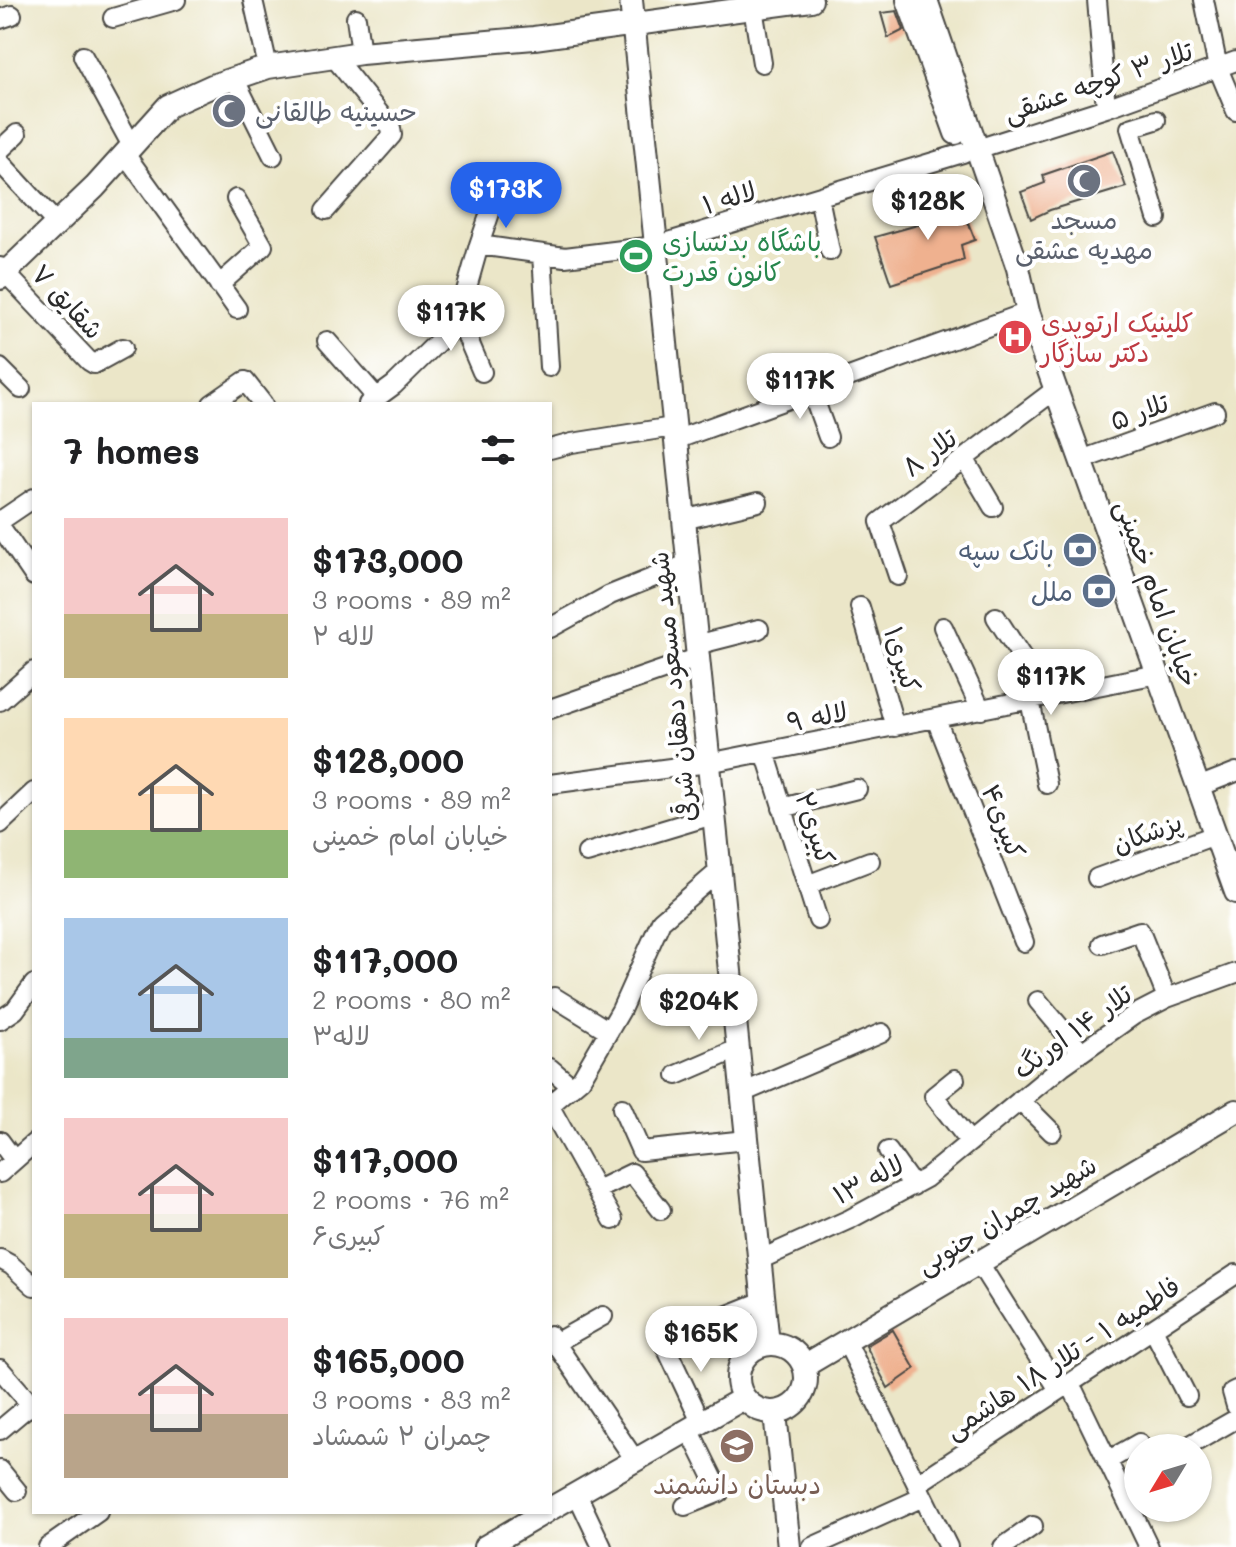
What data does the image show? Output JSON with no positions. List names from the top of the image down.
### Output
{
  "streets": {
    "main road": ["خیابان امام خمینی", "شهید مسعود دهقان شرقی", "شهید چمران جنوبی"],
    "street": [
      "تلار ۳ کوچه عشقی",
      "لاله ۱",
      "شقایق ۷",
      "تلار ۵",
      "تلار ۸",
      "کبیری۱",
      "لاله ۹",
      "کبیری۴",
      "کبیری۲",
      "پزشکان",
      "تلار ۱۴ اورنگ",
      "لاله ۱۳",
      "فاطمیه ۱ - تلار ۱۸ هاشمی"
    ]
  },
  "crossings": [
    ["تلار ۳ کوچه عشقی", "لاله ۱"],
    ["تلار ۳ کوچه عشقی", "خیابان امام خمینی"],
    ["لاله ۱", "شهید مسعود دهقان شرقی"],
    ["تلار ۵", "خیابان امام خمینی"],
    ["تلار ۸", "خیابان امام خمینی"],
    ["خیابان امام خمینی", "لاله ۹"],
    ["خیابان امام خمینی", "پزشکان"],
    ["کبیری۱", "لاله ۹"],
    ["شهید مسعود دهقان شرقی", "لاله ۹"],
    ["شهید مسعود دهقان شرقی", "لاله ۱۳"],
    ["شهید مسعود دهقان شرقی", "شهید چمران جنوبی"],
    ["لاله ۹", "کبیری۴"],
    ["لاله ۹", "کبیری۲"],
    ["تلار ۱۴ اورنگ", "لاله ۱۳"]
  ],
  "places": {
    "mosque": ["حسینیه طالقانی", "مسجد مهدیه عشقی"],
    "sports": ["باشگاه بدنسازی کانون قدرت"],
    "hospital": ["کلینیک ارتوپدی دکتر سازگار"],
    "bank": ["بانک سپه", "ملل"],
    "school or university": ["دبستان دانشمند"]
  },
  "north": "bottom left",
  "page": {
    "price": [
      "$173K",
      "$128K",
      "$117K",
      "$117K",
      "$117K",
      "$204K",
      "$165K"
    ],
    "heading": "7 homes",
    "list": [
      {
        "name": "$173,000",
        "note": "3 rooms · 89 m² · لاله ۲"
      },
      {
        "name": "$128,000",
        "note": "3 rooms · 89 m² · خیابان امام خمینی"
      },
      {
        "name": "$117,000",
        "note": "2 rooms · 80 m² · لاله۳"
      },
      {
        "name": "$117,000",
        "note": "2 rooms · 76 m² · کبیری۶"
      },
      {
        "name": "$165,000",
        "note": "3 rooms · 83 m² · چمران ۲ شمشاد"
      }
    ]
  }
}
